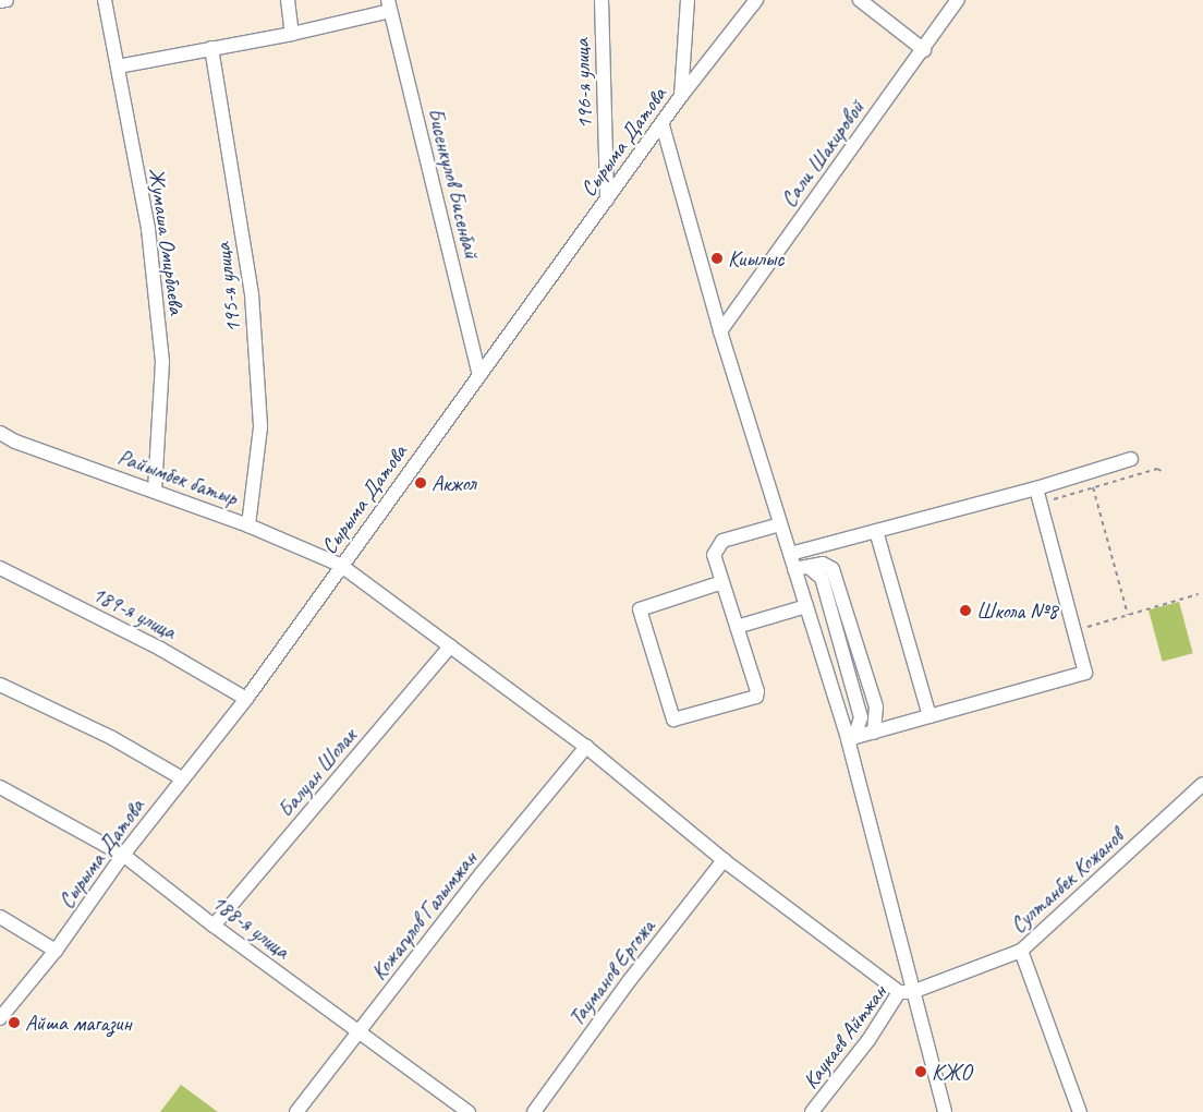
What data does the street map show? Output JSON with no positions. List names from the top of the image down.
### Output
{
  "streets": {
    "street": [
      "196-я улица",
      "Сырыма Датова",
      "Сали Шакировой",
      "Бисенкулов Бисенбай",
      "Жумаша Омирбаева",
      "195-я улица",
      "Райымбек батыр",
      "189-я улица",
      "Балуан Шолак",
      "Султанбек Кожанов",
      "Кожагулов Галымжан",
      "188-я улица",
      "Тауманов Ергожа",
      "Каукаев Айтжан"
    ]
  },
  "crossings": [
    ["196-я улица", "Сырыма Датова"],
    ["Сырыма Датова", "Бисенкулов Бисенбай"],
    ["Сырыма Датова", "Райымбек батыр"],
    ["Сырыма Датова", "189-я улица"],
    ["Сырыма Датова", "188-я улица"],
    ["Жумаша Омирбаева", "Райымбек батыр"],
    ["195-я улица", "Райымбек батыр"],
    ["Райымбек батыр", "Балуан Шолак"],
    ["Райымбек батыр", "Султанбек Кожанов"],
    ["Райымбек батыр", "Кожагулов Галымжан"],
    ["Райымбек батыр", "Тауманов Ергожа"],
    ["Райымбек батыр", "Каукаев Айтжан"],
    ["Балуан Шолак", "188-я улица"],
    ["Султанбек Кожанов", "Каукаев Айтжан"],
    ["Кожагулов Галымжан", "188-я улица"]
  ],
  "places": [
    "Киылыс",
    "Акжол",
    "Школа №8",
    "Айша магазин",
    "КЖО"
  ]
}
